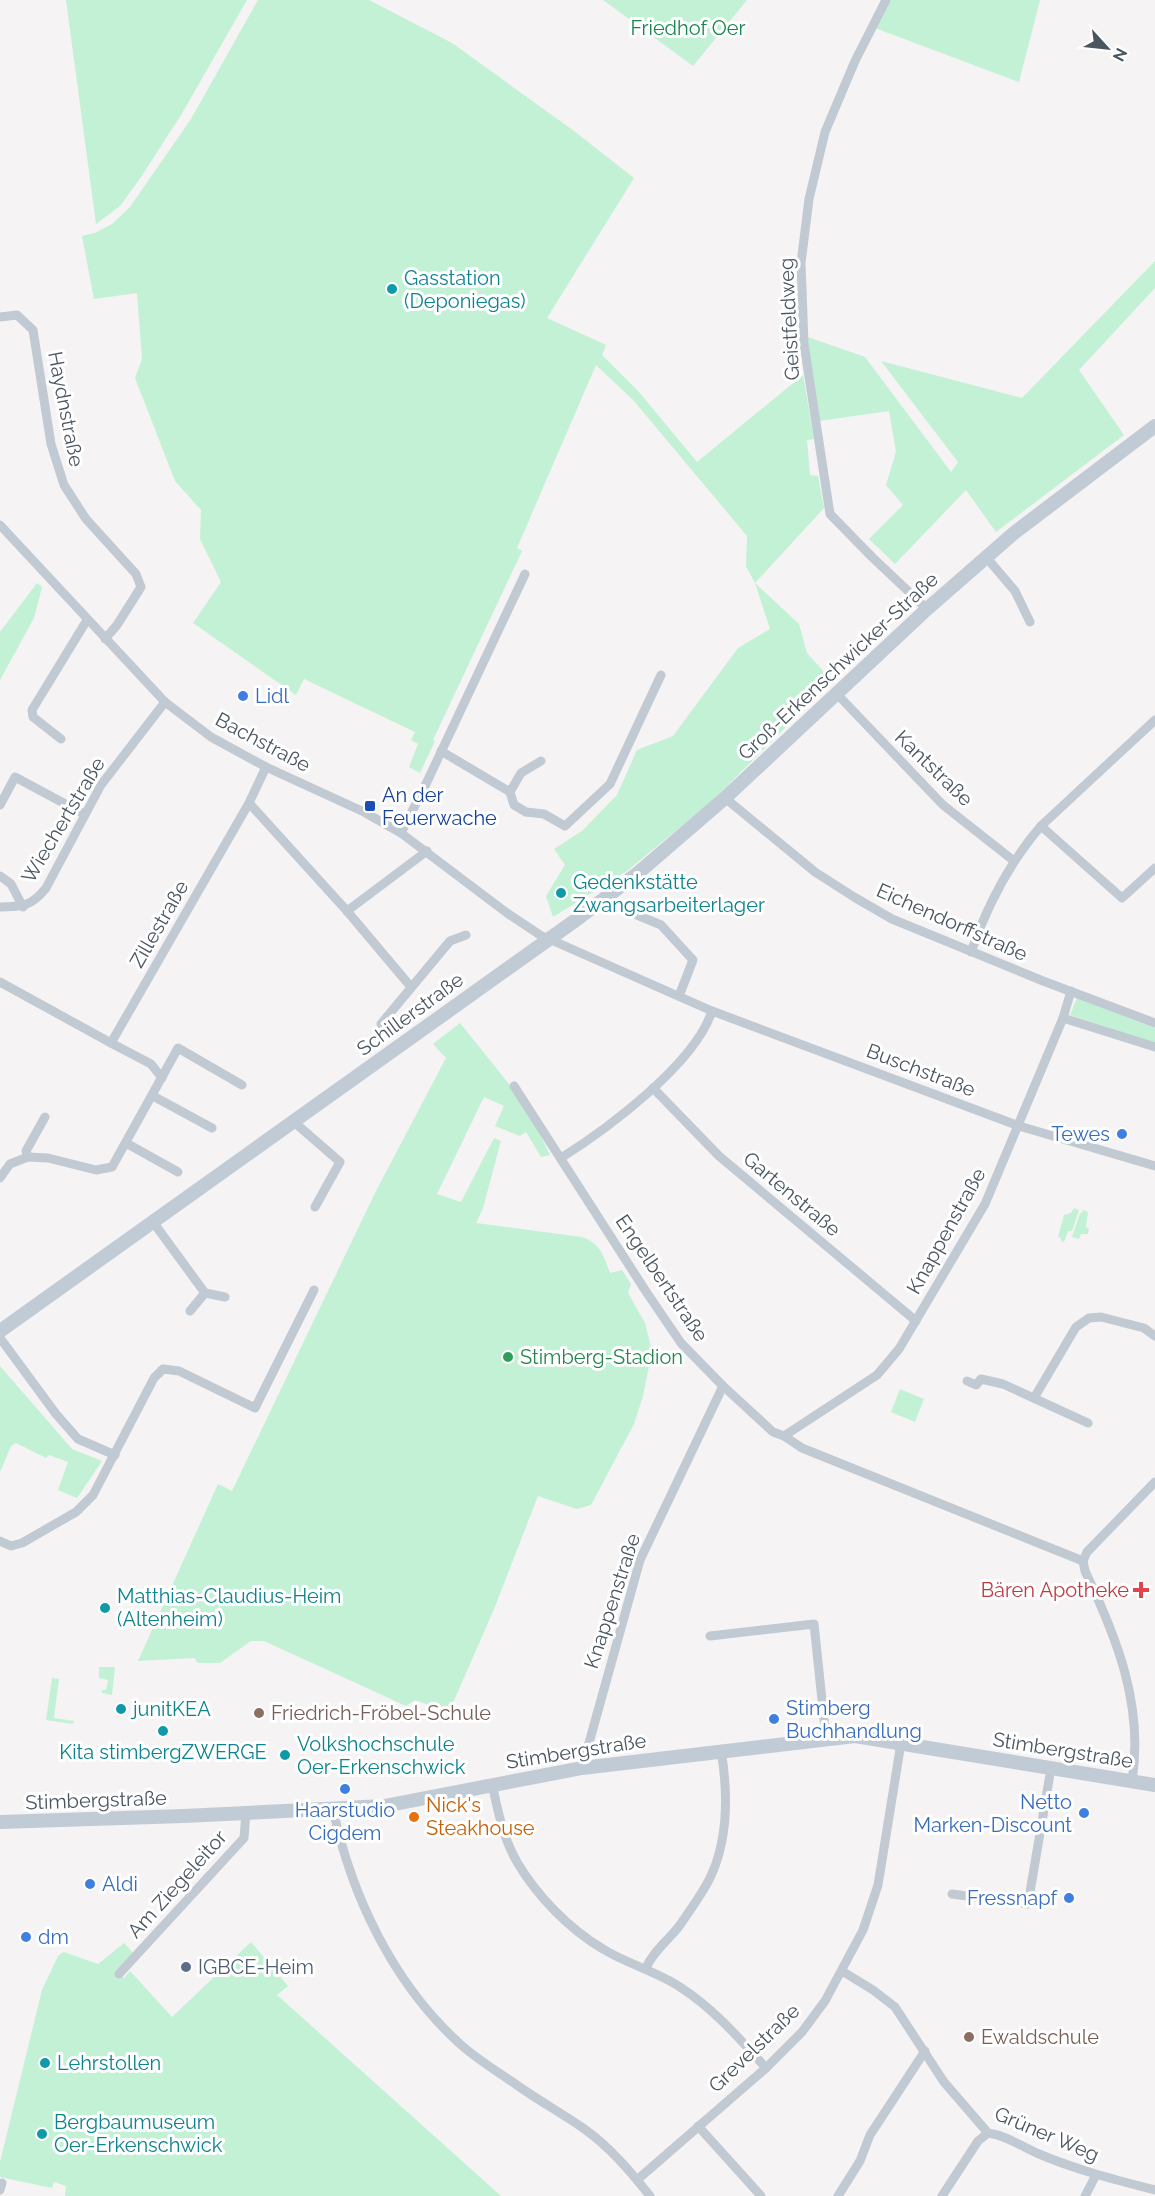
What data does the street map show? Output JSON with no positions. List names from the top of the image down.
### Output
{
  "streets": {
    "main road": ["Groß-Erkenschwicker-Straße", "Schillerstraße", "Stimbergstraße"],
    "street": [
      "Geistfeldweg",
      "Haydnstraße",
      "Bachstraße",
      "Kantstraße",
      "Wiechertstraße",
      "Eichendorffstraße",
      "Zillestraße",
      "Buschstraße",
      "Gartenstraße",
      "Knappenstraße",
      "Engelbertstraße",
      "Am Ziegeleitor",
      "Grevelstraße",
      "Grüner Weg"
    ]
  },
  "crossings": [
    ["Geistfeldweg", "Groß-Erkenschwicker-Straße"],
    ["Haydnstraße", "Bachstraße"],
    ["Groß-Erkenschwicker-Straße", "Bachstraße"],
    ["Groß-Erkenschwicker-Straße", "Kantstraße"],
    ["Groß-Erkenschwicker-Straße", "Eichendorffstraße"],
    ["Groß-Erkenschwicker-Straße", "Schillerstraße"],
    ["Groß-Erkenschwicker-Straße", "Buschstraße"],
    ["Bachstraße", "Wiechertstraße"],
    ["Bachstraße", "Zillestraße"],
    ["Bachstraße", "Schillerstraße"],
    ["Bachstraße", "Buschstraße"],
    ["Eichendorffstraße", "Knappenstraße"],
    ["Schillerstraße", "Buschstraße"],
    ["Buschstraße", "Knappenstraße"],
    ["Gartenstraße", "Knappenstraße"],
    ["Knappenstraße", "Engelbertstraße"],
    ["Knappenstraße", "Stimbergstraße"],
    ["Stimbergstraße", "Am Ziegeleitor"],
    ["Stimbergstraße", "Grevelstraße"],
    ["Grevelstraße", "Grüner Weg"]
  ],
  "parks": ["Friedhof Oer"],
  "places": {
    "other": [
      "Gasstation (Deponiegas)",
      "Lidl",
      "Gedenkstätte Zwangsarbeiterlager",
      "Tewes",
      "Stimberg-Stadion",
      "Matthias-Claudius-Heim (Altenheim)",
      "junitKEA",
      "Friedrich-Fröbel-Schule",
      "Stimberg Buchhandlung",
      "Kita stimbergZWERGE",
      "Volkshochschule Oer-Erkenschwick",
      "Haarstudio Cigdem",
      "Netto Marken-Discount",
      "Nick's Steakhouse",
      "Aldi",
      "Fressnapf",
      "dm",
      "IGBCE-Heim",
      "Ewaldschule",
      "Lehrstollen",
      "Bergbaumuseum Oer-Erkenschwick"
    ],
    "transit": ["An der Feuerwache"],
    "health": ["Bären Apotheke"]
  },
  "north": "bottom right"
}
